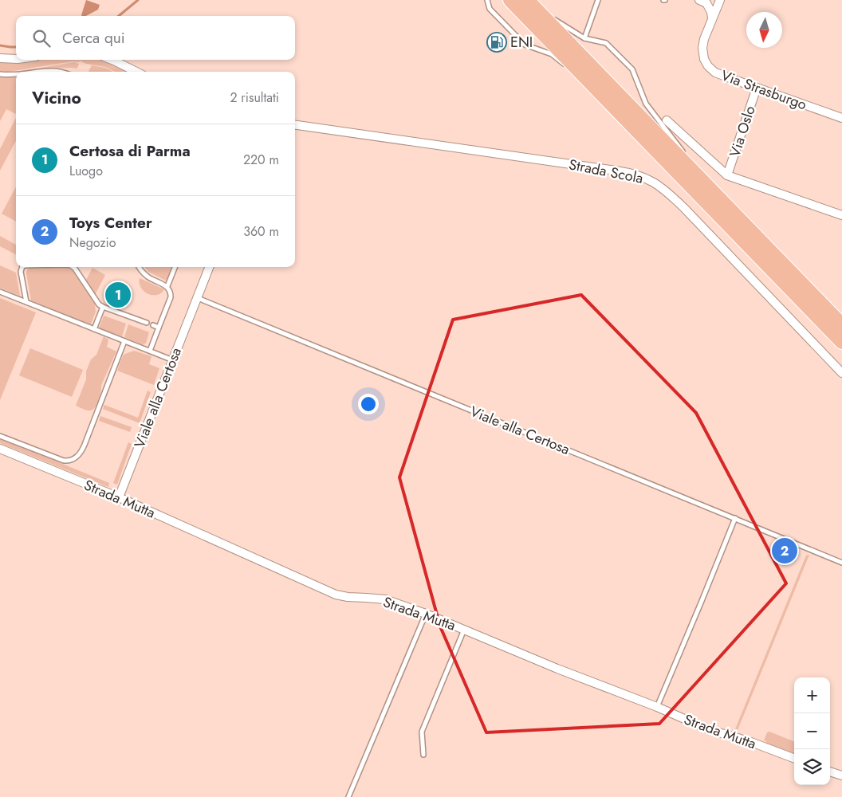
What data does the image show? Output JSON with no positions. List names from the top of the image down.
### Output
{
  "streets": {
    "street": [
      "Via Strasburgo",
      "Via Oslo",
      "Strada Scola",
      "Viale alla Certosa",
      "Strada Mutta"
    ]
  },
  "crossings": [
    ["Via Strasburgo", "Via Oslo"],
    ["Viale alla Certosa", "Strada Mutta"]
  ],
  "places": {
    "fuel station": ["ENI"]
  },
  "north": "bottom",
  "page": {
    "search": "Cerca qui",
    "heading": ["Vicino", "2 risultati"],
    "list": [
      {
        "mark": "1",
        "name": "Certosa di Parma",
        "note": "Luogo",
        "value": "220 m"
      },
      {
        "mark": "2",
        "name": "Toys Center",
        "note": "Negozio",
        "value": "360 m"
      }
    ],
    "pins": ["1", "2"],
    "map_buttons": ["+", "−"]
  }
}
